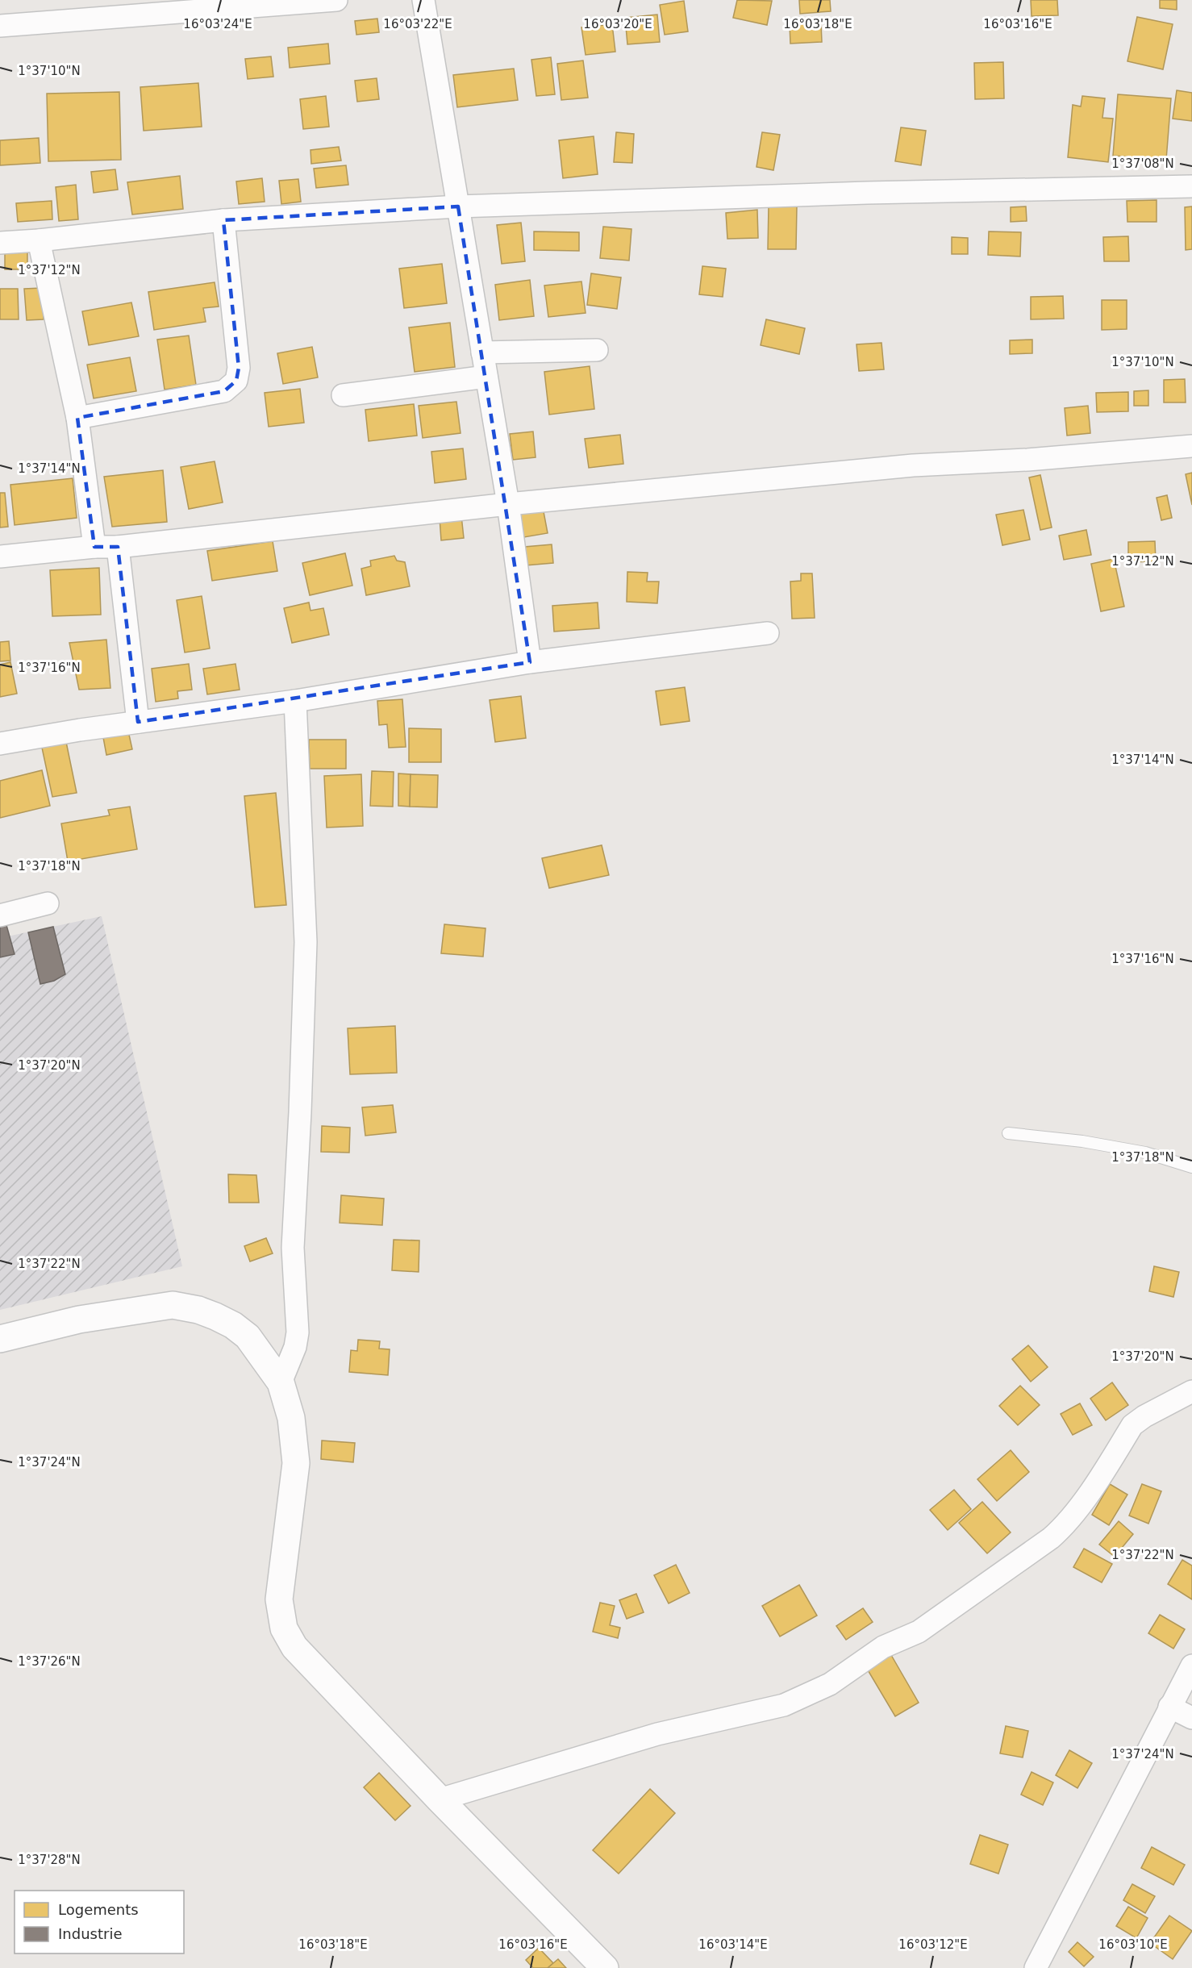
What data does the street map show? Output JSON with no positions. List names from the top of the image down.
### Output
{
  "legend": ["Logements", "Industrie"],
  "coordinates": [
    "16°03'24\"E",
    "16°03'22\"E",
    "16°03'20\"E",
    "16°03'18\"E",
    "16°03'16\"E",
    "1°37'10\"N",
    "1°37'08\"N",
    "1°37'12\"N",
    "1°37'14\"N",
    "1°37'16\"N",
    "1°37'18\"N",
    "1°37'20\"N",
    "1°37'22\"N",
    "1°37'24\"N",
    "1°37'26\"N",
    "1°37'28\"N",
    "16°03'14\"E",
    "16°03'12\"E",
    "16°03'10\"E"
  ]
}
